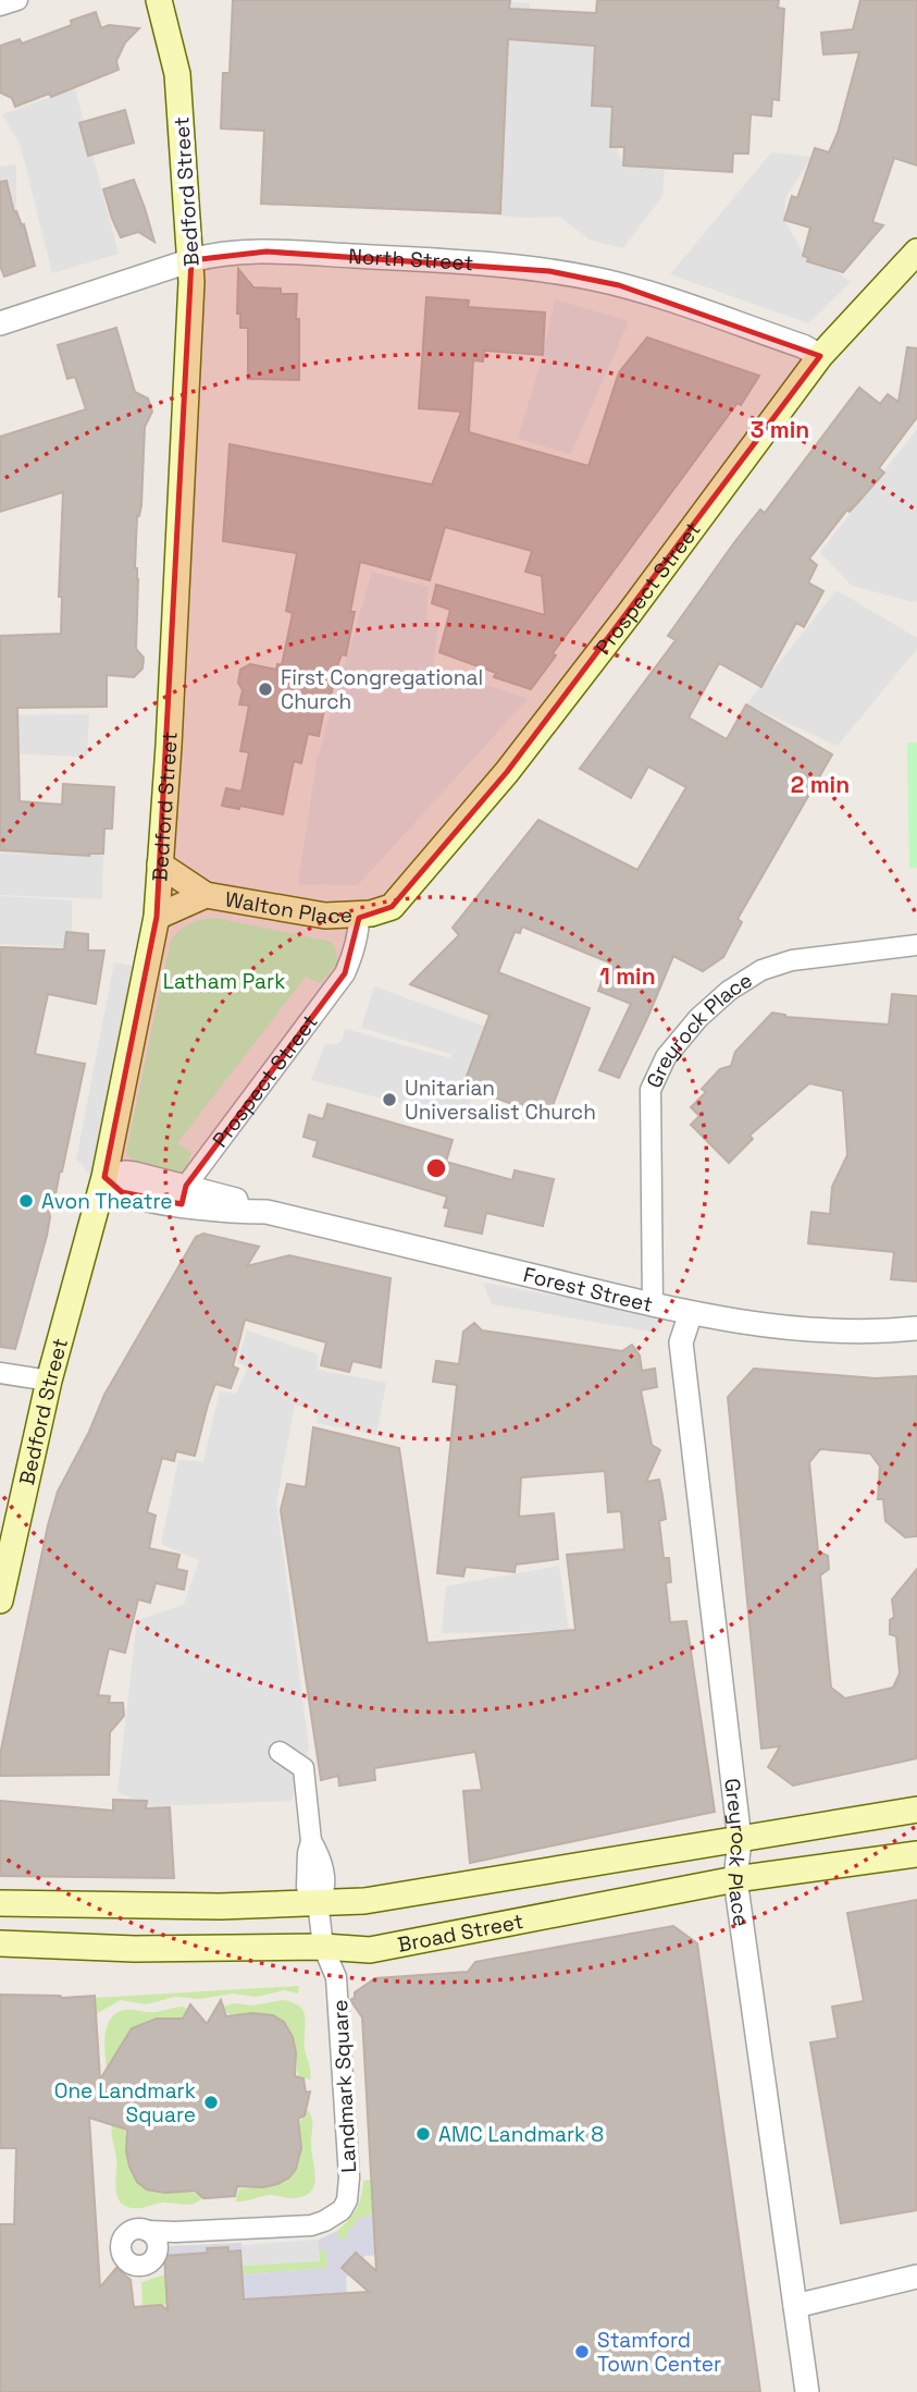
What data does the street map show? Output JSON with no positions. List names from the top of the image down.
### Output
{
  "streets": {
    "main road": [
      "Bedford Street",
      "Prospect Street",
      "Walton Place",
      "Broad Street"
    ],
    "street": [
      "North Street",
      "Greyrock Place",
      "Forest Street",
      "Landmark Square"
    ]
  },
  "crossings": [
    ["Bedford Street", "North Street"],
    ["Bedford Street", "Walton Place"],
    ["Bedford Street", "Forest Street"],
    ["North Street", "Prospect Street"],
    ["Prospect Street", "Walton Place"],
    ["Prospect Street", "Forest Street"],
    ["Greyrock Place", "Forest Street"],
    ["Greyrock Place", "Broad Street"],
    ["Broad Street", "Landmark Square"]
  ],
  "parks": ["Latham Park"],
  "places": [
    "First Congregational Church",
    "Unitarian Universalist Church",
    "Avon Theatre",
    "One Landmark Square",
    "AMC Landmark 8",
    "Stamford Town Center"
  ],
  "rings": ["3 min", "2 min", "1 min"]
}
